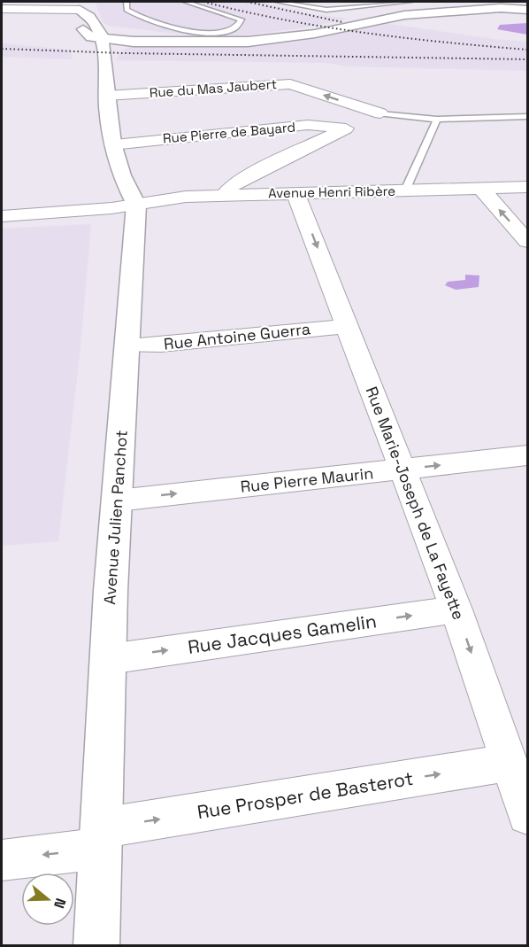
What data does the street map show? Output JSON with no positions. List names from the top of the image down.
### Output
{
  "streets": {
    "main road": ["Avenue Julien Panchot"],
    "street": [
      "Rue du Mas Jaubert",
      "Rue Pierre de Bayard",
      "Avenue Henri Ribère",
      "Rue Antoine Guerra",
      "Rue Pierre Maurin",
      "Rue Marie-Joseph de La Fayette",
      "Rue Jacques Gamelin",
      "Rue Prosper de Basterot"
    ]
  },
  "crossings": [
    ["Avenue Henri Ribère", "Rue Marie-Joseph de La Fayette"],
    ["Avenue Henri Ribère", "Avenue Julien Panchot"],
    ["Rue Antoine Guerra", "Rue Marie-Joseph de La Fayette"],
    ["Rue Antoine Guerra", "Avenue Julien Panchot"],
    ["Rue Pierre Maurin", "Rue Marie-Joseph de La Fayette"],
    ["Rue Pierre Maurin", "Avenue Julien Panchot"],
    ["Rue Marie-Joseph de La Fayette", "Rue Jacques Gamelin"],
    ["Rue Marie-Joseph de La Fayette", "Rue Prosper de Basterot"],
    ["Avenue Julien Panchot", "Rue Jacques Gamelin"],
    ["Avenue Julien Panchot", "Rue Prosper de Basterot"]
  ],
  "one_way": [
    "Rue du Mas Jaubert",
    "Rue Pierre Maurin",
    "Rue Marie-Joseph de La Fayette",
    "Rue Jacques Gamelin"
  ],
  "north": "right"
}
